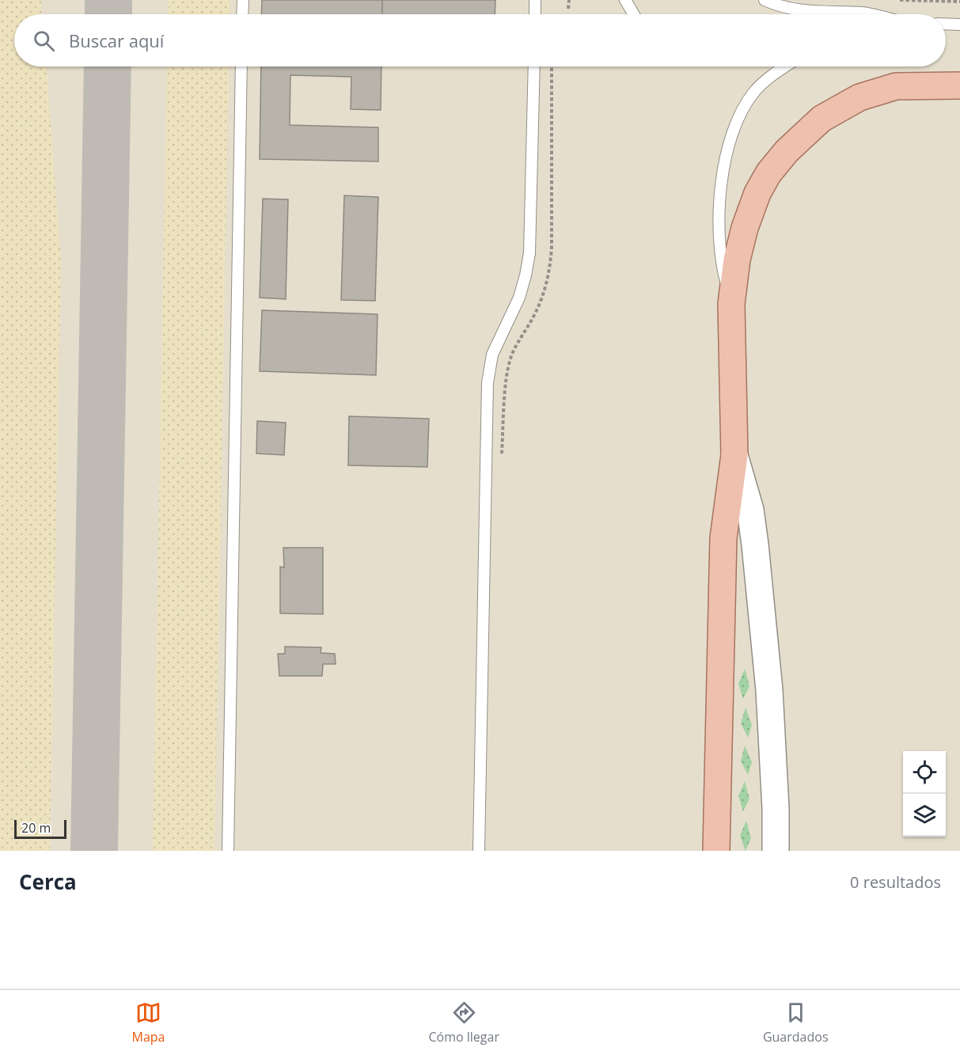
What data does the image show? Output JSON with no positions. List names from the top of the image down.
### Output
{
  "scale_bar": "20 m",
  "page": {
    "search": "Buscar aquí",
    "scale": "20 m",
    "heading": ["Cerca", "0 resultados"],
    "nav": ["Mapa", "Cómo llegar", "Guardados"]
  }
}
